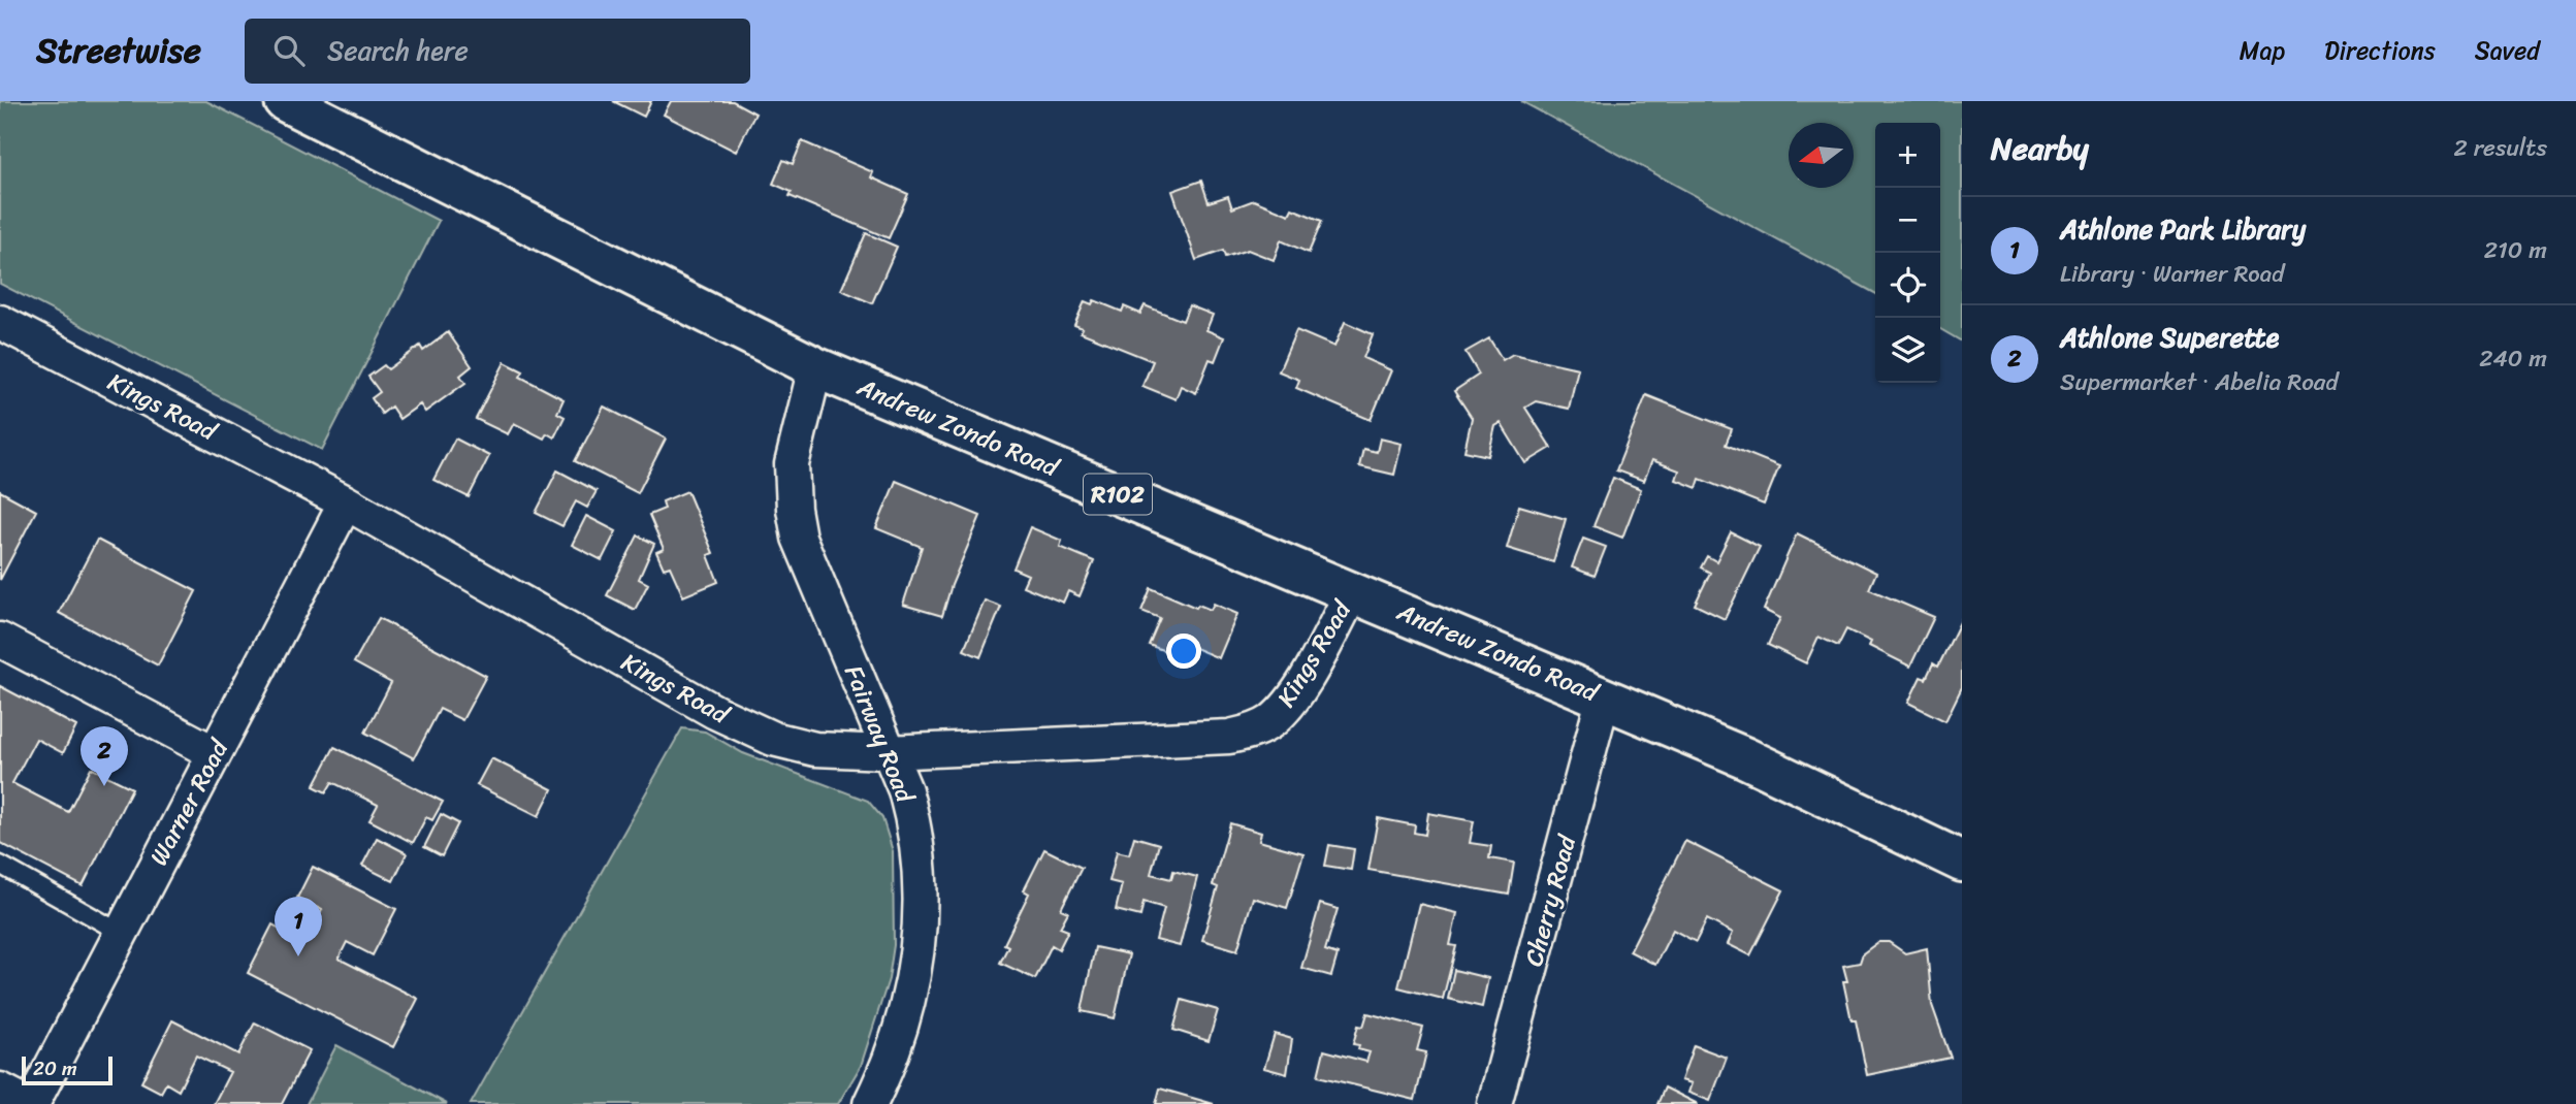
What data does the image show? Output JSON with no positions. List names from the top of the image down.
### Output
{
  "streets": {
    "main road": ["Andrew Zondo Road", "R102"],
    "street": [
      "Kings Road",
      "Fairway Road",
      "Warner Road",
      "Cherry Road"
    ]
  },
  "crossings": [
    ["Kings Road", "Andrew Zondo Road"],
    ["Kings Road", "Fairway Road"],
    ["Kings Road", "Warner Road"],
    ["Andrew Zondo Road", "Fairway Road"],
    ["Andrew Zondo Road", "Cherry Road"]
  ],
  "scale_bar": "20 m",
  "north": "left",
  "page": {
    "header": "Streetwise",
    "search": "Search here",
    "nav": ["Map", "Directions", "Saved"],
    "heading": ["Nearby", "2 results"],
    "map_buttons": ["+", "−"],
    "list": [
      {
        "mark": "1",
        "name": "Athlone Park Library",
        "note": "Library · Warner Road",
        "value": "210 m"
      },
      {
        "mark": "2",
        "name": "Athlone Superette",
        "note": "Supermarket · Abelia Road",
        "value": "240 m"
      }
    ],
    "pins": ["2", "1"],
    "scale": "20 m"
  }
}
